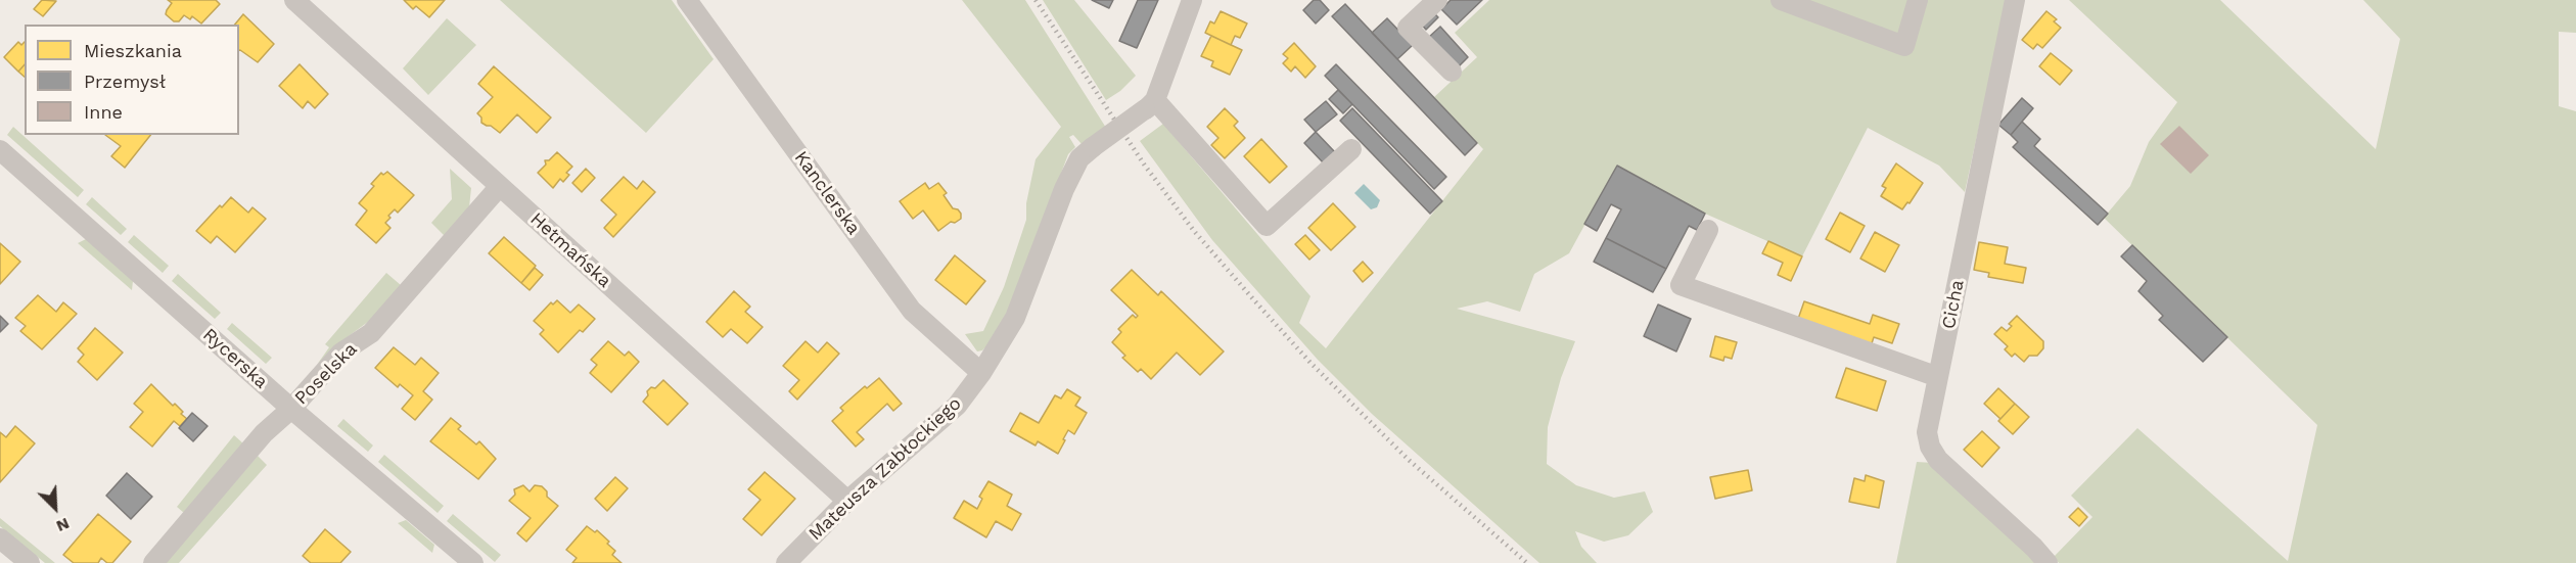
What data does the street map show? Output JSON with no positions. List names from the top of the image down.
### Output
{
  "streets": {
    "street": [
      "Kanclerska",
      "Hetmańska",
      "Cicha",
      "Rycerska",
      "Poselska",
      "Mateusza Zabłockiego"
    ]
  },
  "crossings": [
    ["Kanclerska", "Mateusza Zabłockiego"],
    ["Hetmańska", "Poselska"],
    ["Hetmańska", "Mateusza Zabłockiego"],
    ["Rycerska", "Poselska"]
  ],
  "legend": ["Mieszkania", "Przemysł", "Inne"],
  "north": "bottom right"
}
